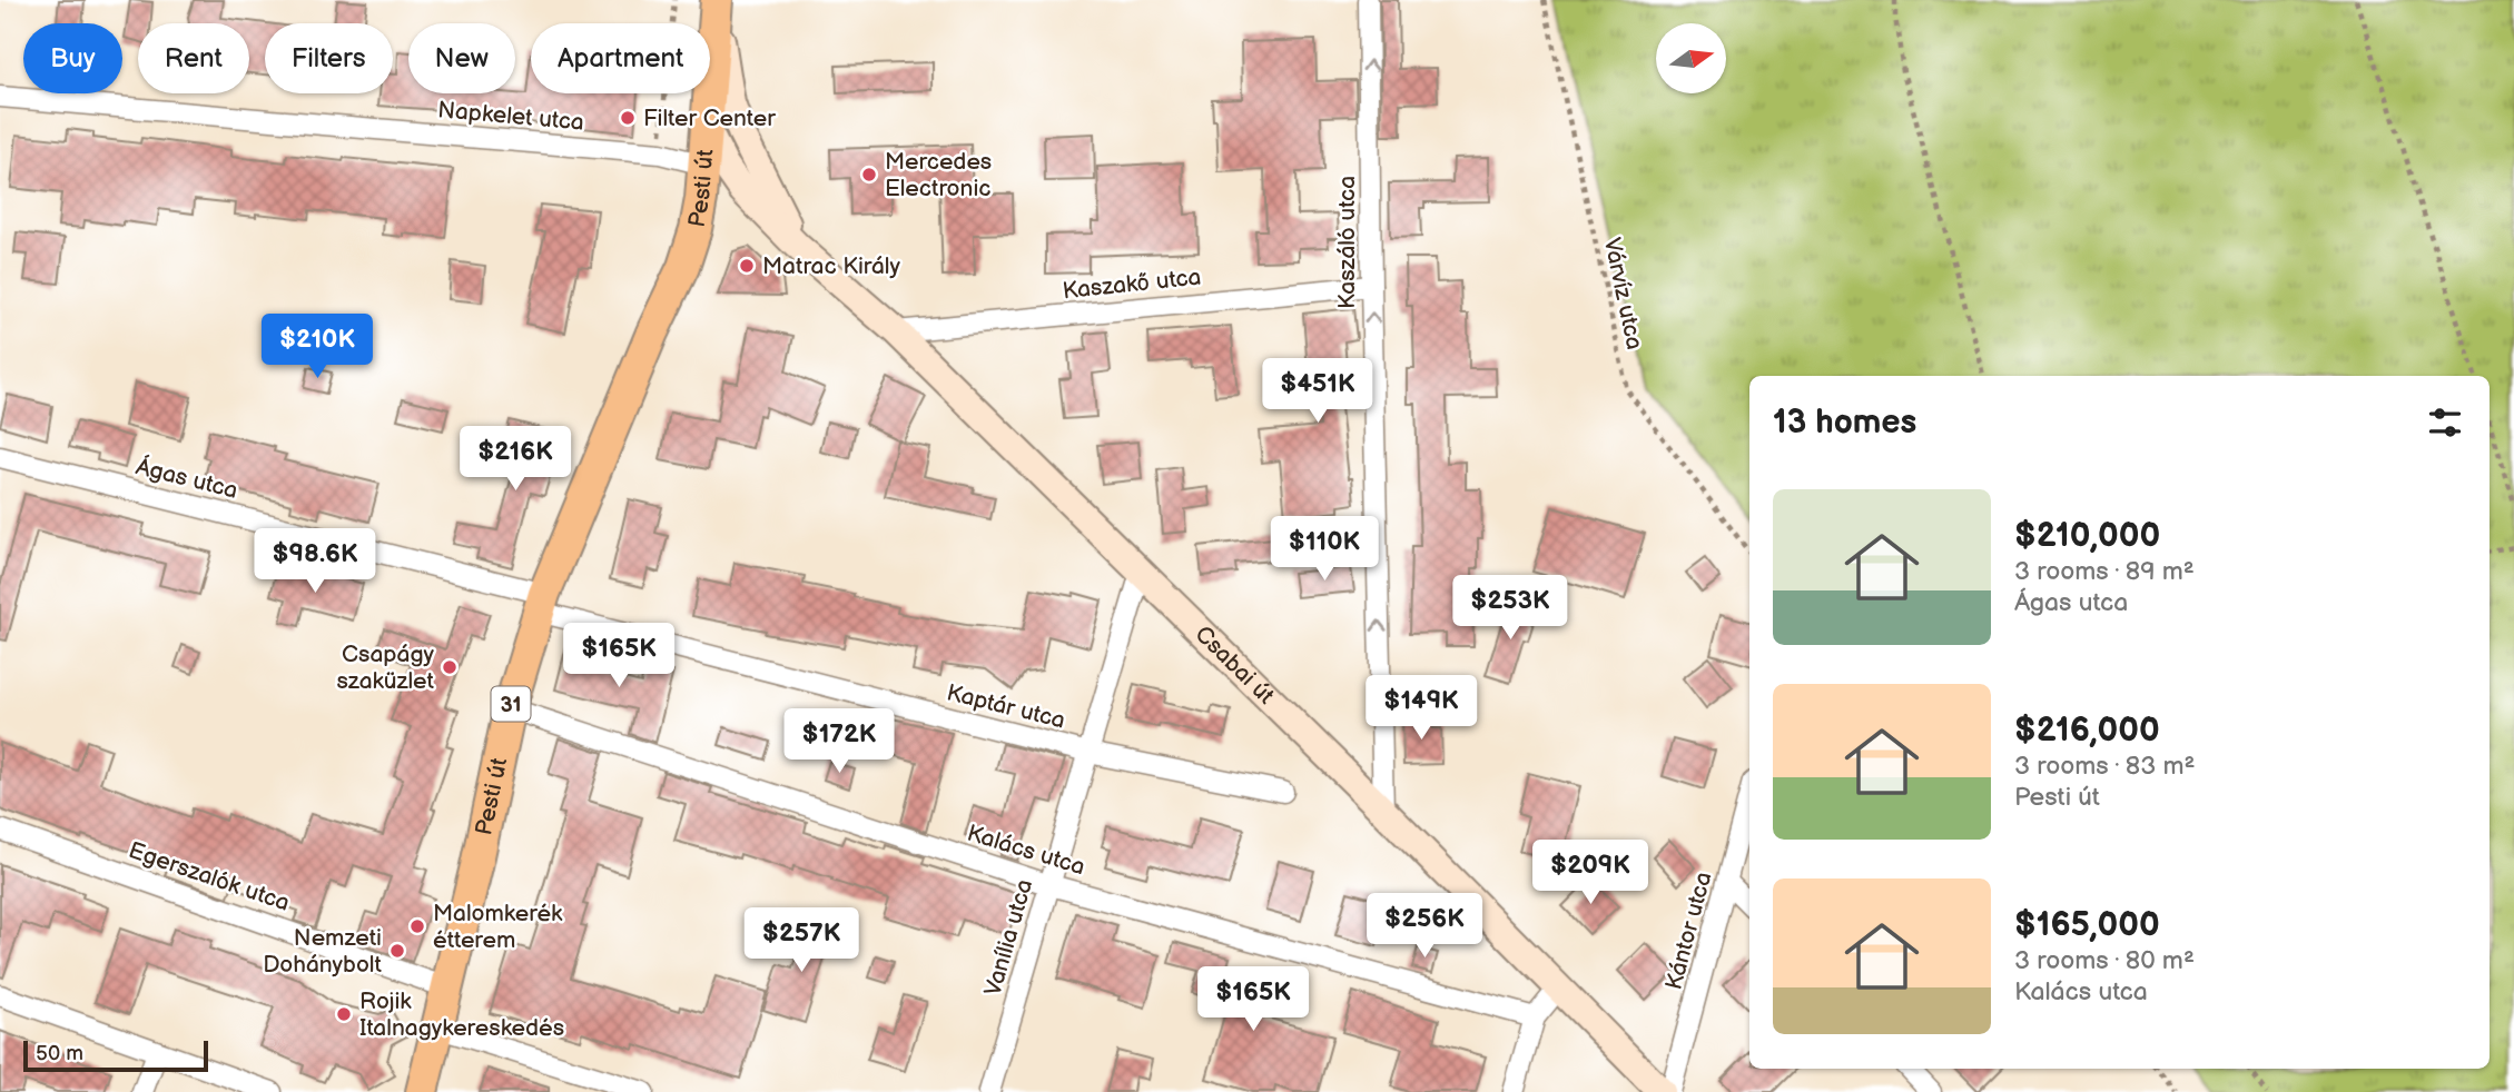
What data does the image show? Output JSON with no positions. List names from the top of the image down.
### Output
{
  "streets": {
    "main road": ["Pesti út", "Csabai út", "31"],
    "street": [
      "Napkelet utca",
      "Kaszáló utca",
      "Kaszakő utca",
      "Ágas utca",
      "Kaptár utca",
      "Kalács utca",
      "Egerszalók utca",
      "Kántor utca",
      "Vanília utca"
    ],
    "path": ["Várvíz utca"]
  },
  "crossings": [
    ["Napkelet utca", "Pesti út"],
    ["Pesti út", "Ágas utca"],
    ["Pesti út", "Csabai út"],
    ["Pesti út", "Kaptár utca"],
    ["Pesti út", "Kalács utca"],
    ["Pesti út", "Egerszalók utca"],
    ["Kaszáló utca", "Kaszakő utca"],
    ["Kaszáló utca", "Csabai út"],
    ["Kaszakő utca", "Csabai út"],
    ["Ágas utca", "Kaptár utca"],
    ["Csabai út", "Vanília utca"],
    ["Kaptár utca", "Vanília utca"],
    ["Kalács utca", "Vanília utca"]
  ],
  "one_way": ["Kaszáló utca"],
  "places": [
    "Filter Center",
    "Mercedes Electronic",
    "Matrac Király",
    "Csapágy szaküzlet",
    "Malomkerék étterem",
    "Nemzeti Dohánybolt",
    "Rojik Italnagykereskedés"
  ],
  "scale_bar": "50 m",
  "north": "right",
  "page": {
    "chip": [
      "Buy",
      "Rent",
      "Filters",
      "New",
      "Apartment"
    ],
    "price": [
      "$210K",
      "$451K",
      "$216K",
      "$110K",
      "$98.6K",
      "$253K",
      "$165K",
      "$149K",
      "$172K",
      "$209K",
      "$256K",
      "$257K",
      "$165K"
    ],
    "heading": "13 homes",
    "list": [
      {
        "name": "$210,000",
        "note": "3 rooms · 89 m² · Ágas utca"
      },
      {
        "name": "$216,000",
        "note": "3 rooms · 83 m² · Pesti út"
      },
      {
        "name": "$165,000",
        "note": "3 rooms · 80 m² · Kalács utca"
      }
    ],
    "scale": "50 m"
  }
}
